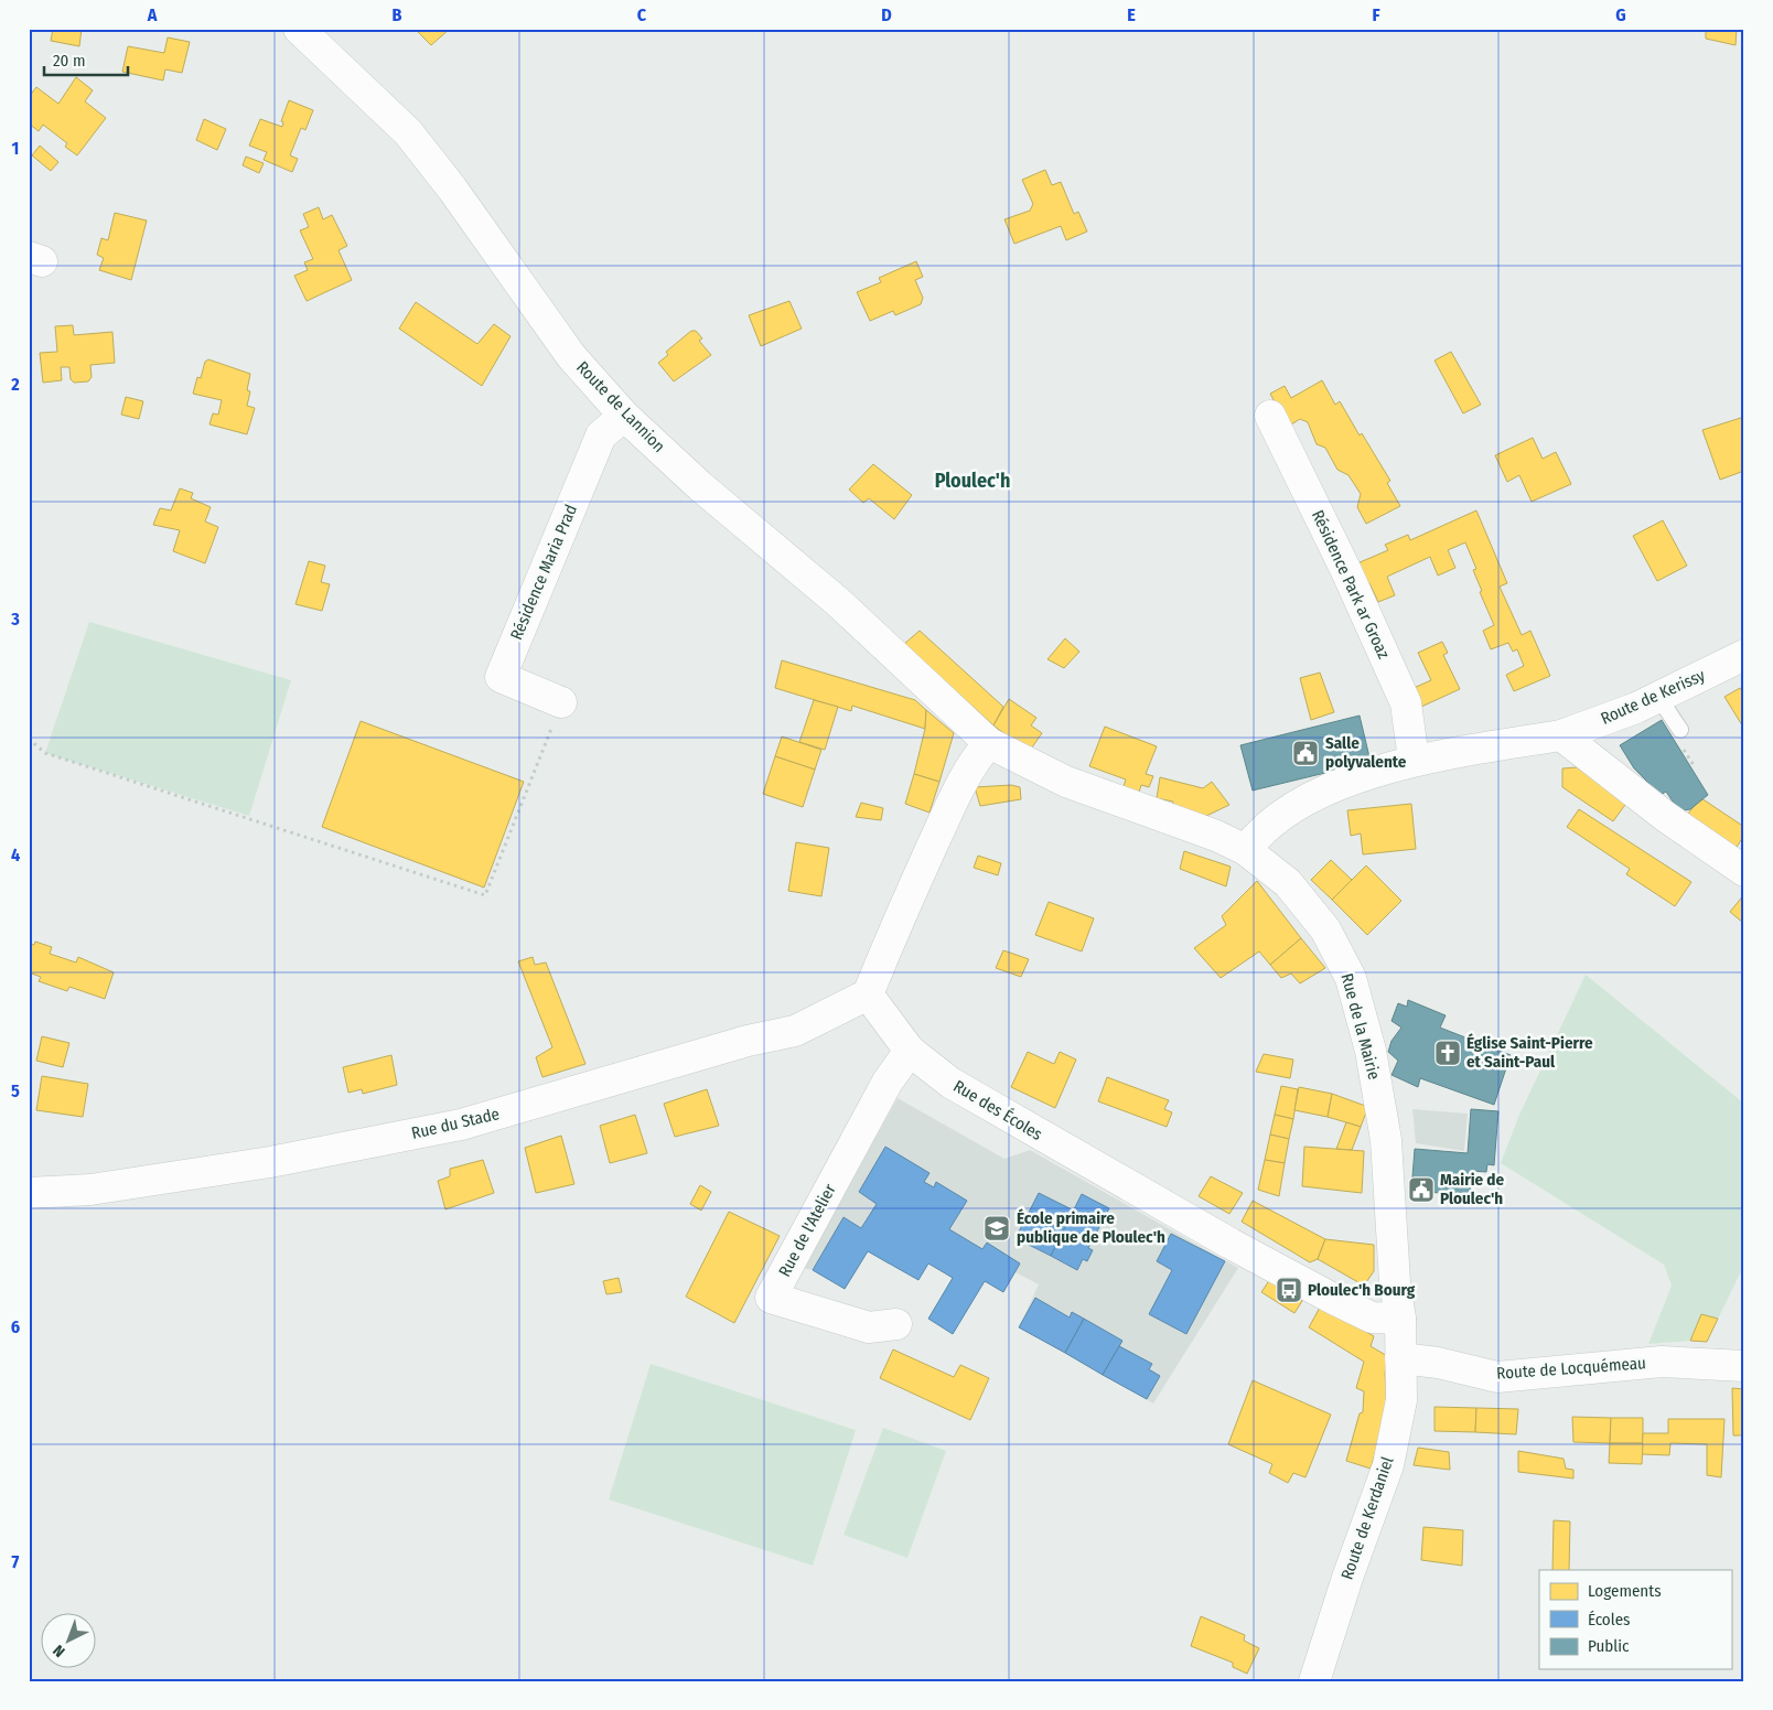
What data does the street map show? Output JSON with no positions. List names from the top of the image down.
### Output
{
  "streets": {
    "street": [
      "Route de Lannion",
      "Résidence Maria Prad",
      "Résidence Park ar Groaz",
      "Route de Kerissy",
      "Rue de la Mairie",
      "Rue des Écoles",
      "Rue du Stade",
      "Rue de l'Atelier",
      "Route de Locquémeau",
      "Route de Kerdaniel"
    ]
  },
  "crossings": [
    ["Route de Lannion", "Résidence Maria Prad"],
    ["Route de Lannion", "Rue de la Mairie"],
    ["Résidence Park ar Groaz", "Route de Kerissy"],
    ["Route de Kerissy", "Rue de la Mairie"],
    ["Rue de la Mairie", "Rue des Écoles"],
    ["Rue de la Mairie", "Route de Kerdaniel"],
    ["Rue des Écoles", "Rue du Stade"],
    ["Rue des Écoles", "Rue de l'Atelier"],
    ["Rue des Écoles", "Route de Kerdaniel"],
    ["Route de Locquémeau", "Route de Kerdaniel"]
  ],
  "districts": ["Ploulec'h"],
  "places": {
    "public building": ["Salle polyvalente", "Mairie de Ploulec'h"],
    "church": ["Église Saint-Pierre et Saint-Paul"],
    "school or university": ["École primaire publique de Ploulec'h"],
    "bus stop": ["Ploulec'h Bourg"]
  },
  "legend": ["Logements", "Écoles", "Public"],
  "scale_bar": "20 m",
  "north": "bottom left",
  "grid": {
    "columns": [
      "A",
      "B",
      "C",
      "D",
      "E",
      "F",
      "G"
    ],
    "rows": [
      "1",
      "2",
      "3",
      "4",
      "5",
      "6",
      "7"
    ]
  }
}
